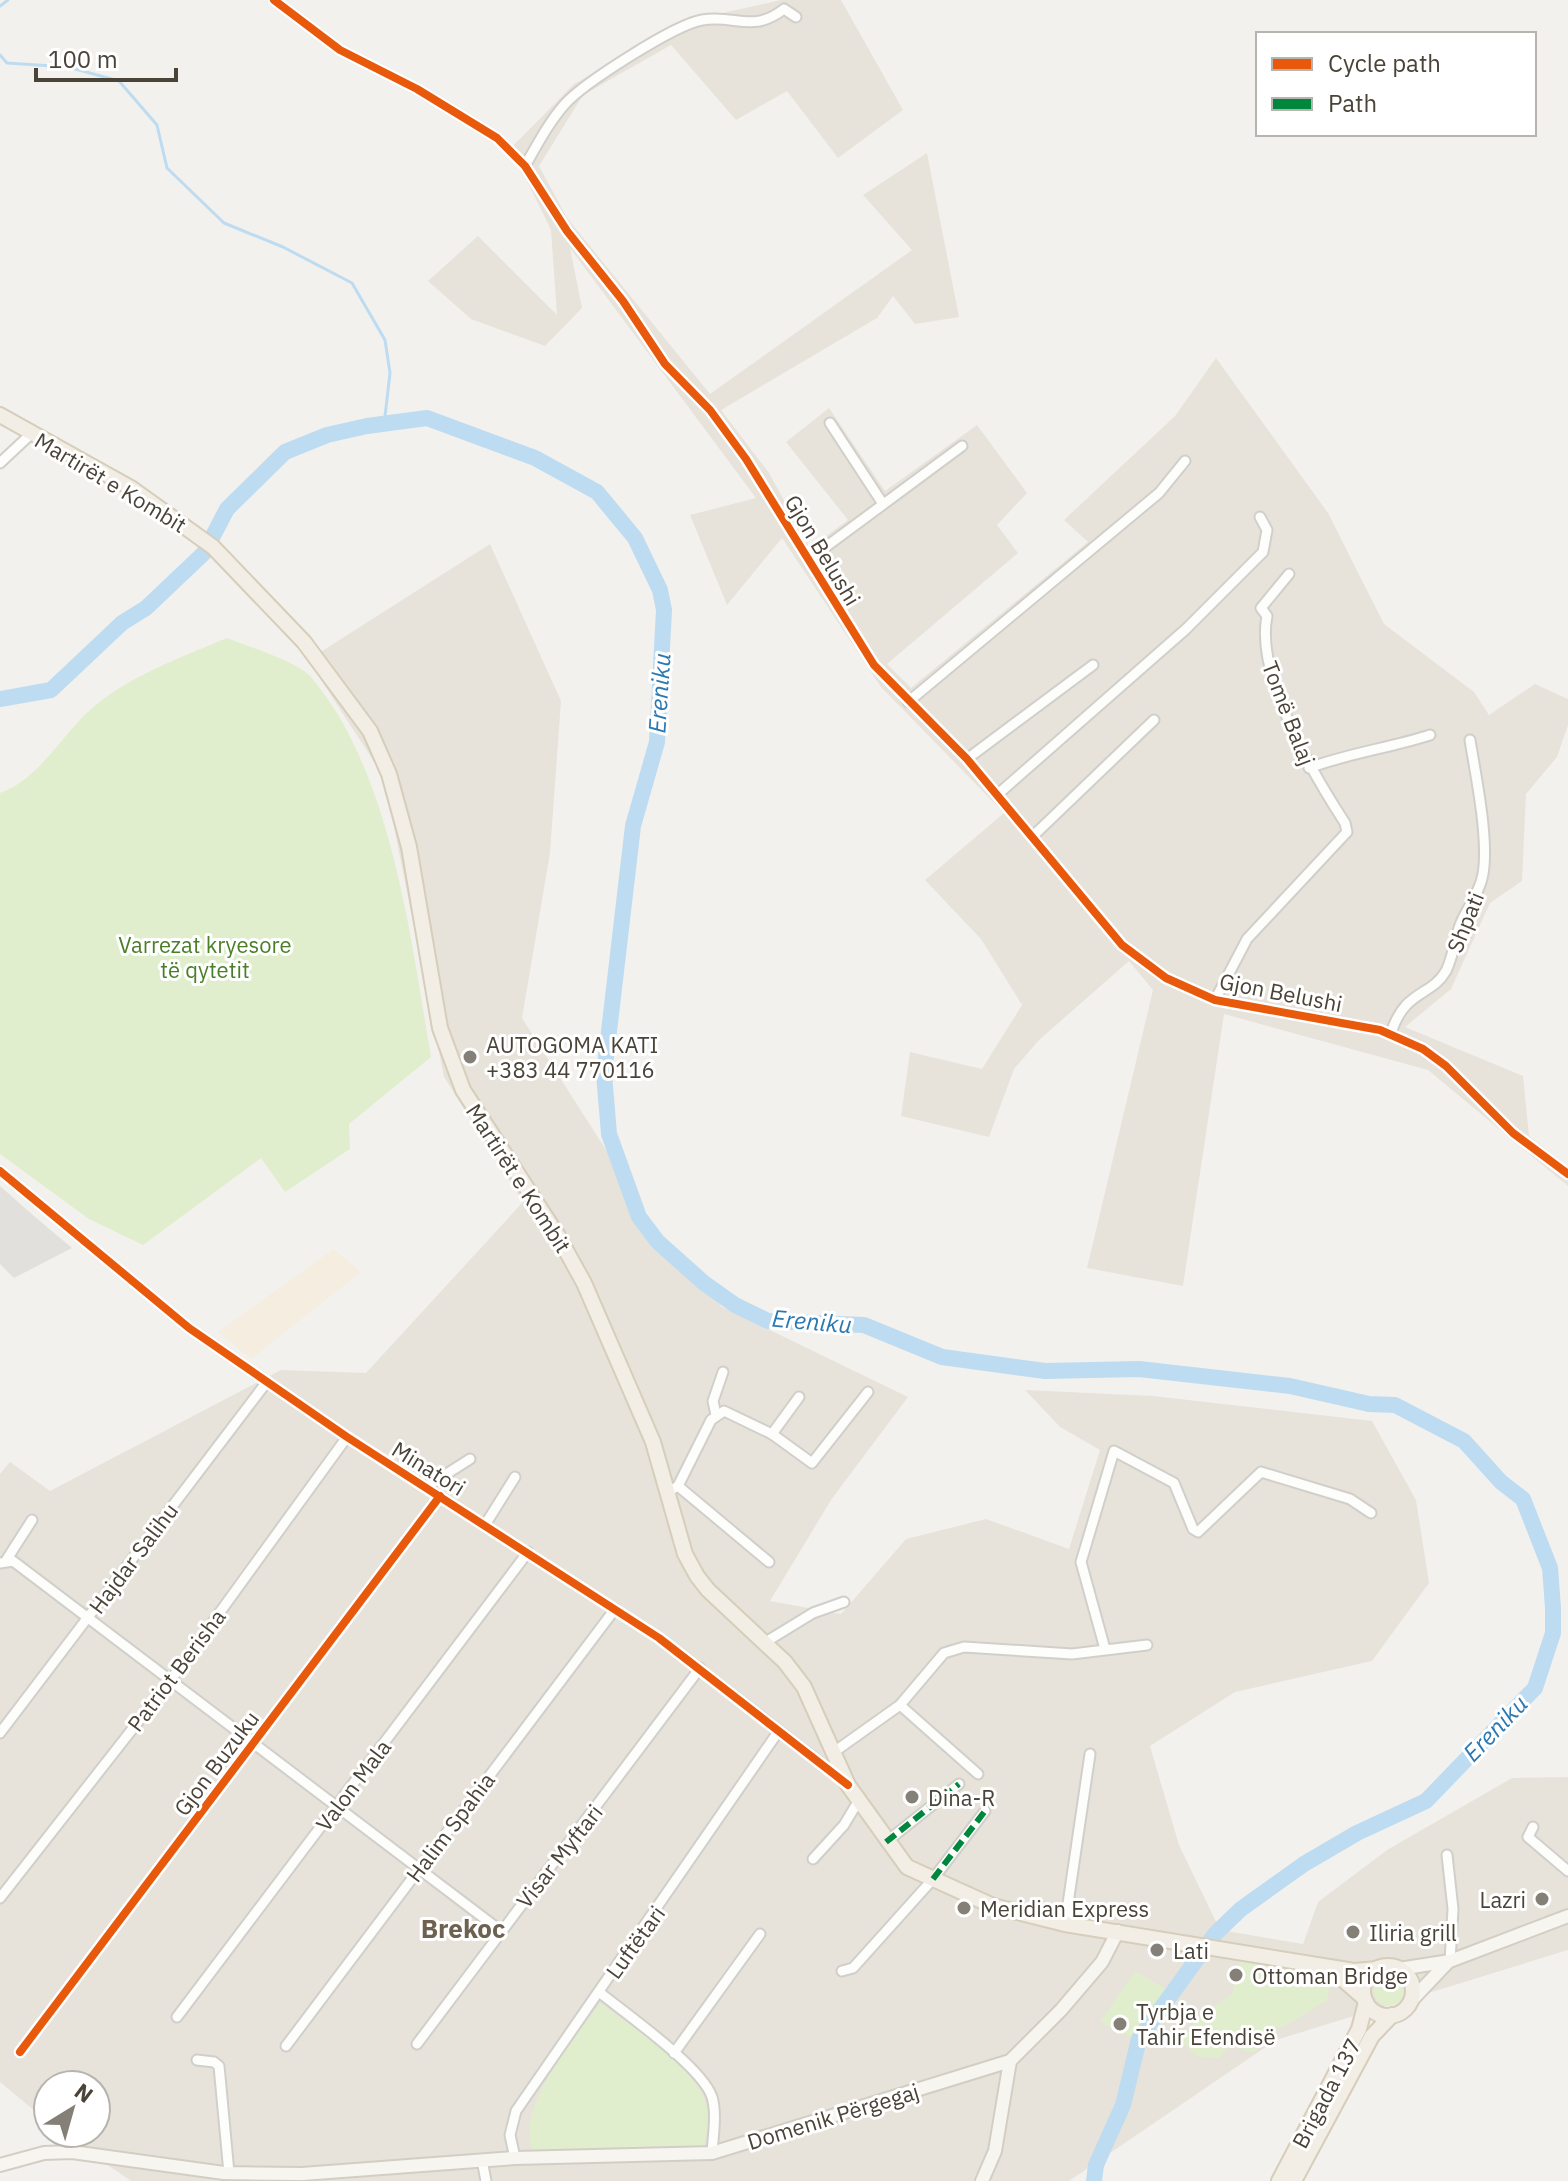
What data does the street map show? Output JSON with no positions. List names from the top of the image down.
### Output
{
  "streets": {
    "main road": ["Martirët e Kombit", "Brigada 137", "Domenik Përgegaj"],
    "street": [
      "Gjon Belushi",
      "Tomë Balaj",
      "Shpati",
      "Minatori",
      "Hajdar Salihu",
      "Patriot Berisha",
      "Gjon Buzuku",
      "Valon Mala",
      "Halim Spahia",
      "Visar Myftari",
      "Luftëtari"
    ]
  },
  "crossings": [
    ["Martirët e Kombit", "Minatori"],
    ["Martirët e Kombit", "Brigada 137"],
    ["Martirët e Kombit", "Domenik Përgegaj"],
    ["Gjon Belushi", "Tomë Balaj"],
    ["Gjon Belushi", "Shpati"],
    ["Minatori", "Hajdar Salihu"],
    ["Minatori", "Patriot Berisha"],
    ["Minatori", "Gjon Buzuku"],
    ["Minatori", "Valon Mala"],
    ["Minatori", "Halim Spahia"],
    ["Minatori", "Visar Myftari"],
    ["Minatori", "Luftëtari"],
    ["Luftëtari", "Domenik Përgegaj"]
  ],
  "districts": ["Brekoc"],
  "water": ["Ereniku"],
  "parks": ["Varrezat kryesore të qytetit"],
  "places": [
    "AUTOGOMA KATI +383 44 770116",
    "Dina-R",
    "Lazri",
    "Meridian Express",
    "Iliria grill",
    "Lati",
    "Ottoman Bridge",
    "Tyrbja e Tahir Efendisë"
  ],
  "legend": ["Cycle path", "Path"],
  "scale_bar": "100 m",
  "north": "top right"
}
